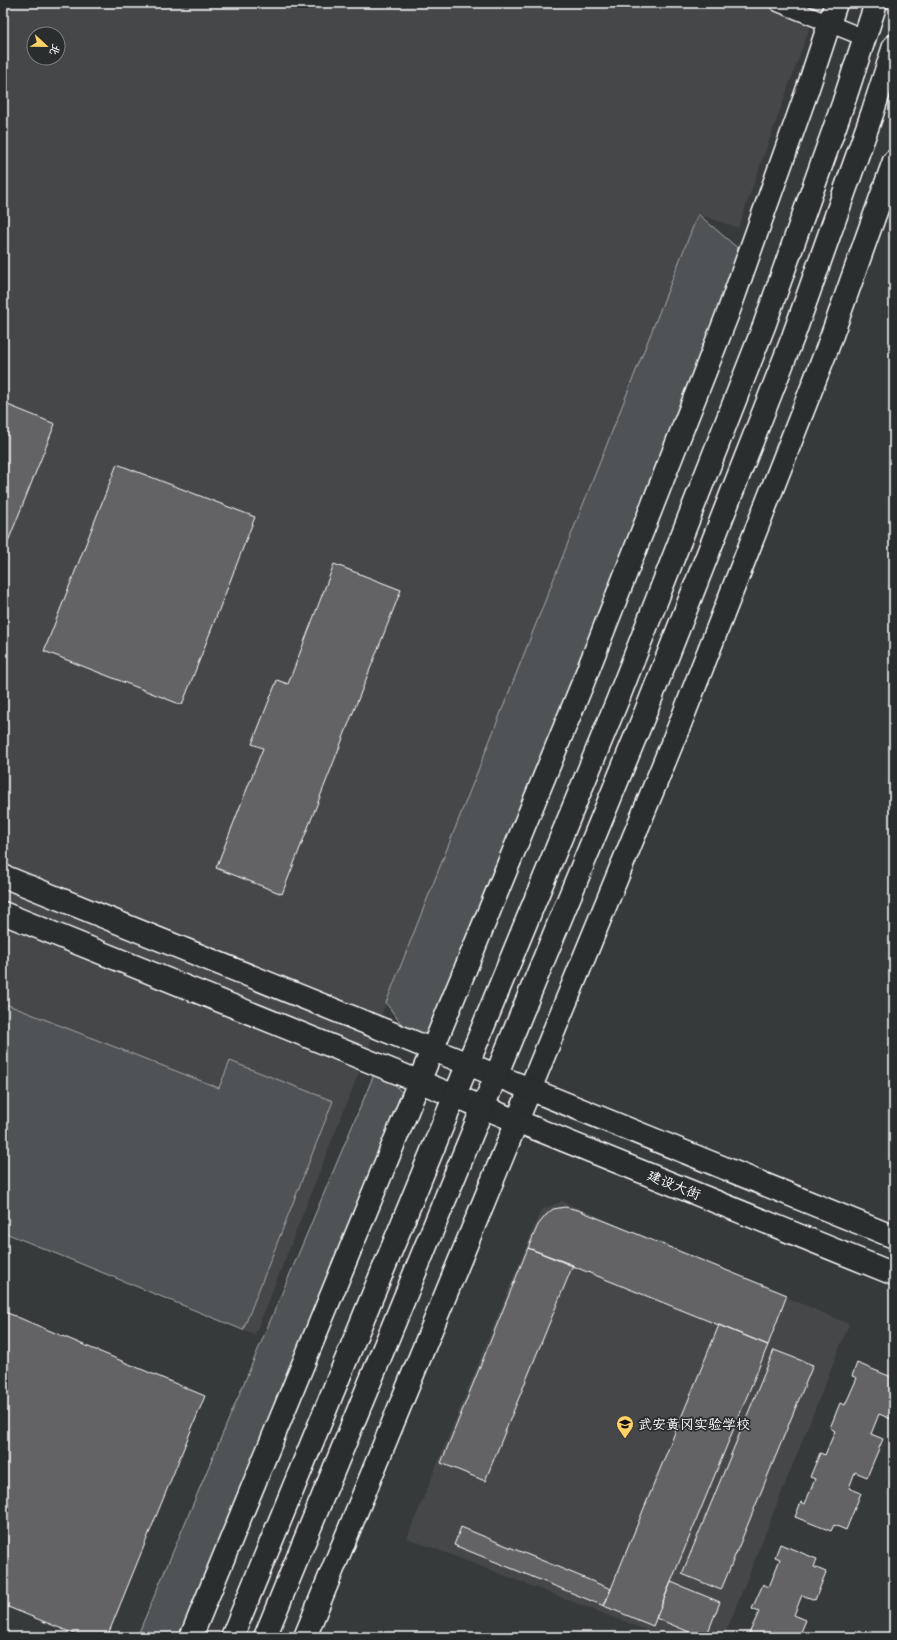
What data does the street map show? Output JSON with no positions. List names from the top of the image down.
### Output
{
  "streets": {
    "main road": ["建设大街"]
  },
  "places": {
    "school or university": ["武安黄冈实验学校"]
  },
  "north": "right"
}
